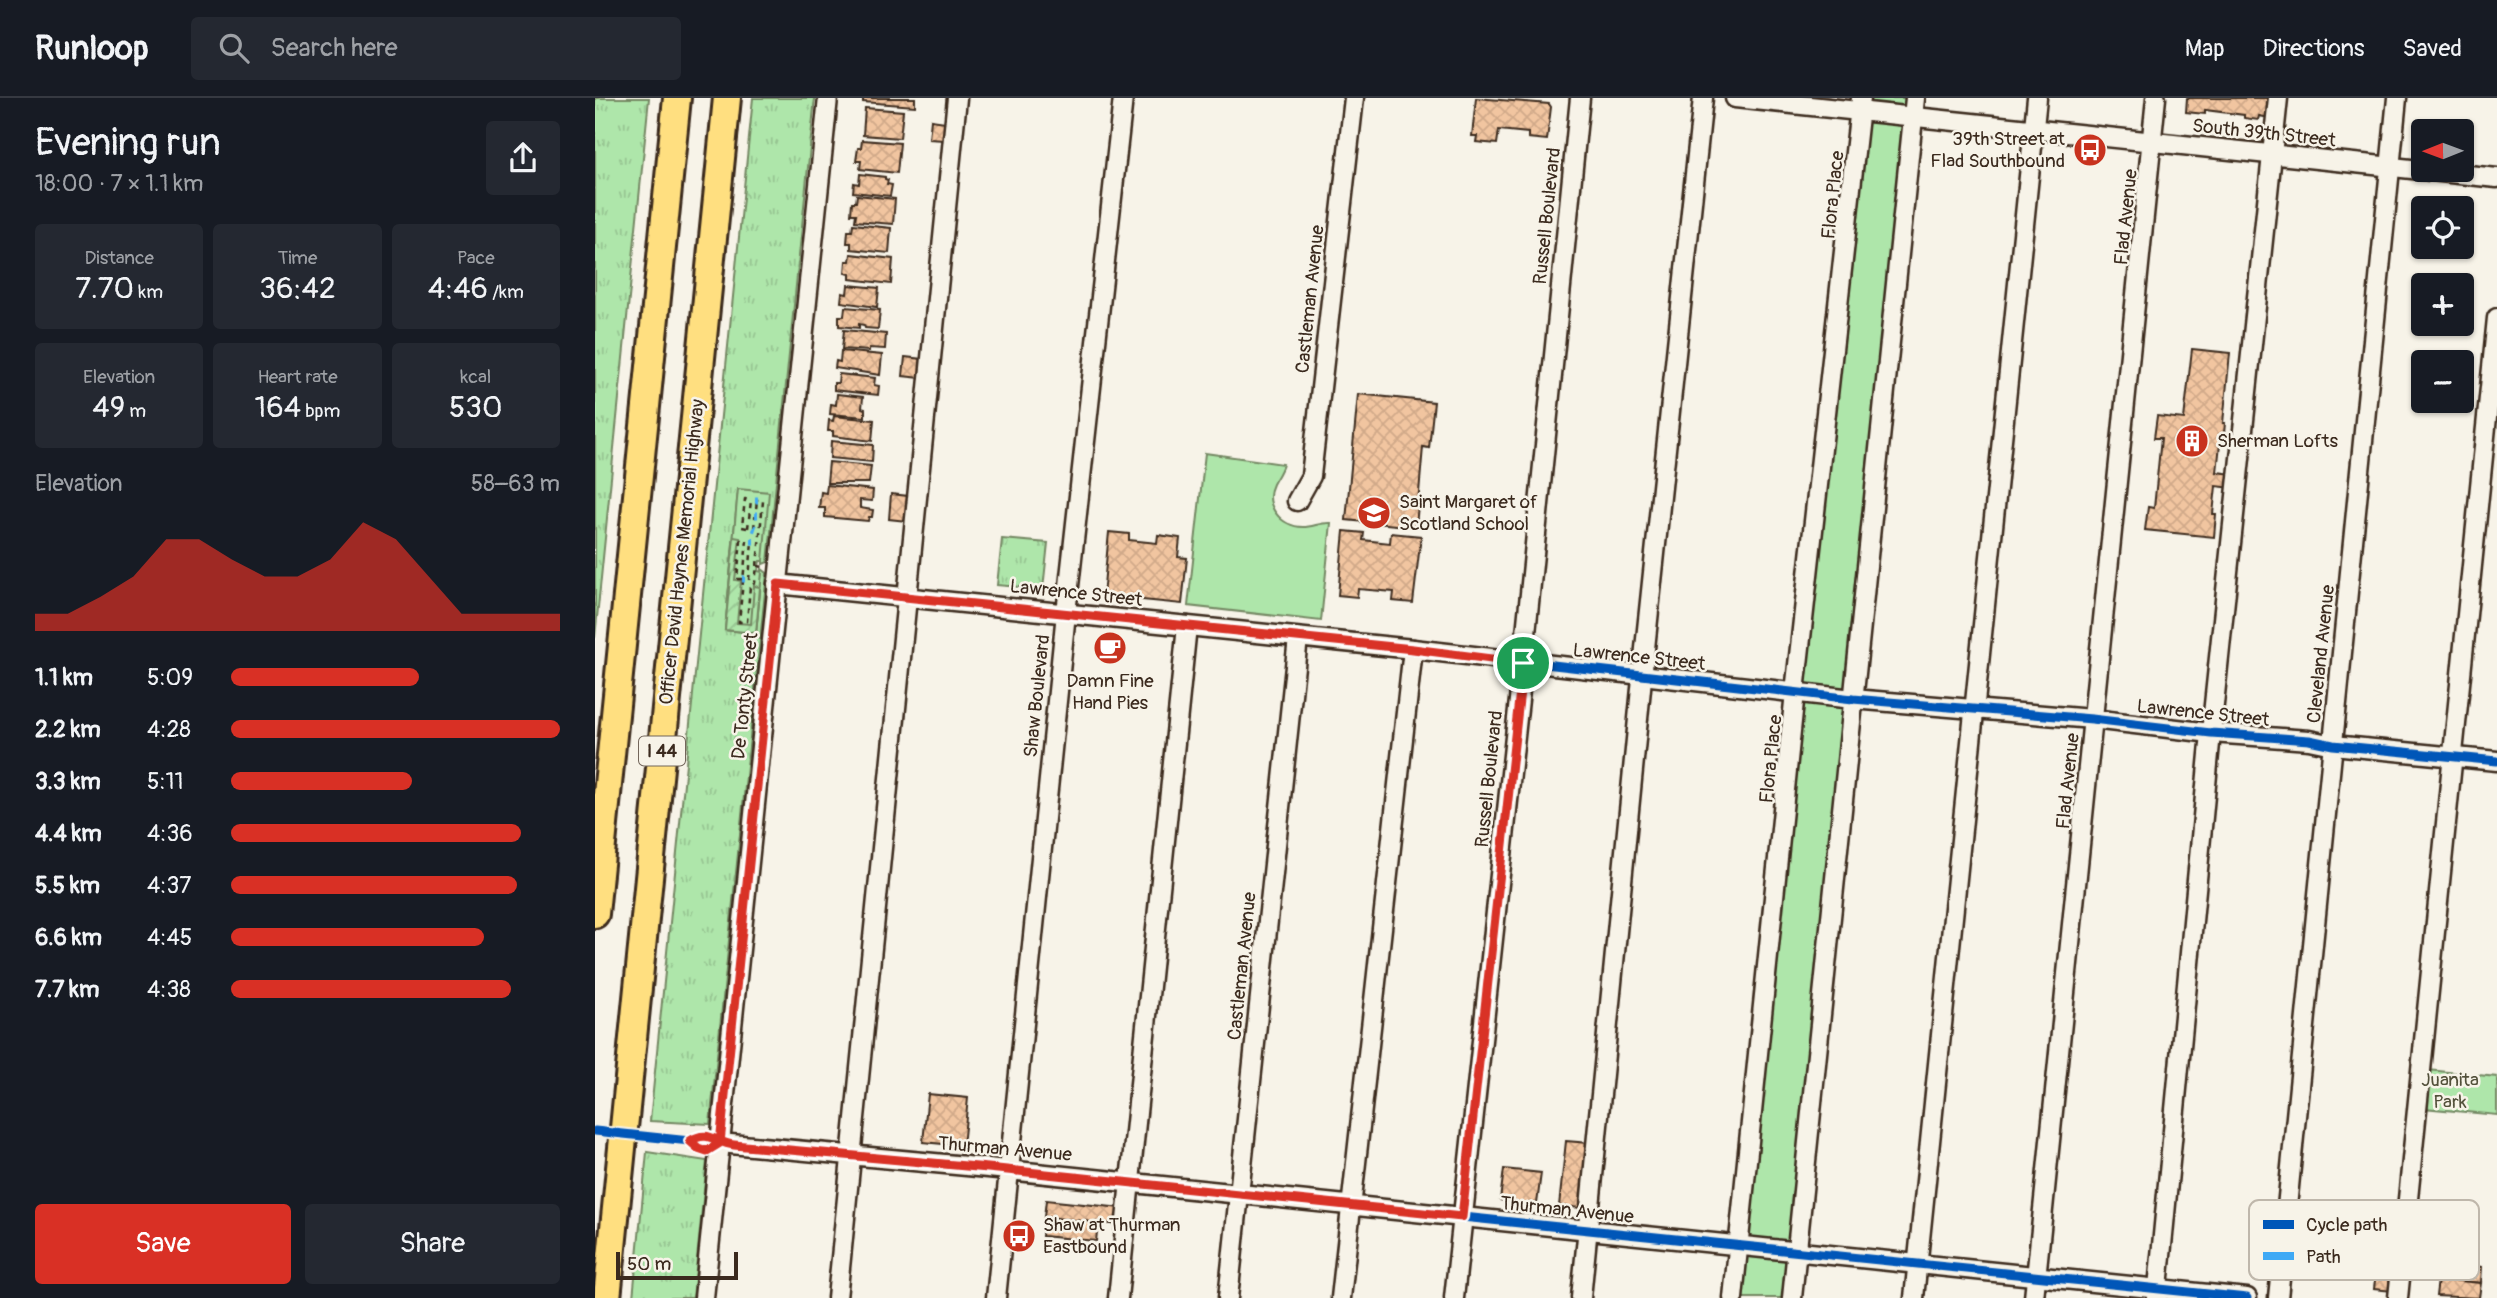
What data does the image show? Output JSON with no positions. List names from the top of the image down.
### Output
{
  "streets": {
    "highway": ["Officer David Haynes Memorial Highway", "I 44"],
    "street": [
      "South 39th Street",
      "Flora Place",
      "Russell Boulevard",
      "Flad Avenue",
      "Castleman Avenue",
      "Lawrence Street",
      "Cleveland Avenue",
      "De Tonty Street",
      "Shaw Boulevard",
      "Thurman Avenue"
    ]
  },
  "crossings": [
    ["South 39th Street", "Flora Place"],
    ["South 39th Street", "Flad Avenue"],
    ["South 39th Street", "Cleveland Avenue"],
    ["Flora Place", "Lawrence Street"],
    ["Flora Place", "Thurman Avenue"],
    ["Russell Boulevard", "Lawrence Street"],
    ["Russell Boulevard", "Thurman Avenue"],
    ["Flad Avenue", "Lawrence Street"],
    ["Flad Avenue", "Thurman Avenue"],
    ["Castleman Avenue", "Lawrence Street"],
    ["Castleman Avenue", "Thurman Avenue"],
    ["Lawrence Street", "Cleveland Avenue"],
    ["Lawrence Street", "De Tonty Street"],
    ["Lawrence Street", "Shaw Boulevard"],
    ["De Tonty Street", "Thurman Avenue"],
    ["Shaw Boulevard", "Thurman Avenue"]
  ],
  "parks": ["Juanita Park"],
  "places": {
    "bus stop": ["39th Street at Flad Southbound", "Shaw at Thurman Eastbound"],
    "building": ["Sherman Lofts"],
    "school or university": ["Saint Margaret of Scotland School"],
    "cafe": ["Damn Fine Hand Pies"]
  },
  "legend": ["Cycle path", "Path"],
  "scale_bar": "50 m",
  "north": "left",
  "page": {
    "header": "Runloop",
    "search": "Search here",
    "nav": ["Map", "Directions", "Saved"],
    "heading": ["Evening run", "18:00 · 7 × 1.1 km"],
    "map_buttons": ["+", "−"],
    "stats": [
      ["Distance", "7.70 km"],
      ["Time", "36:42"],
      ["Pace", "4:46 /km"],
      ["Elevation", "49 m"],
      ["Heart rate", "164 bpm"],
      ["kcal", "530"]
    ],
    "chart": ["Elevation", "58–63 m"],
    "list": [
      {
        "name": "1.1 km",
        "note": "5:09"
      },
      {
        "name": "2.2 km",
        "note": "4:28"
      },
      {
        "name": "3.3 km",
        "note": "5:11"
      },
      {
        "name": "4.4 km",
        "note": "4:36"
      },
      {
        "name": "5.5 km",
        "note": "4:37"
      },
      {
        "name": "6.6 km",
        "note": "4:45"
      },
      {
        "name": "7.7 km",
        "note": "4:38"
      }
    ],
    "buttons": ["Save", "Share"],
    "scale": "50 m"
  }
}
